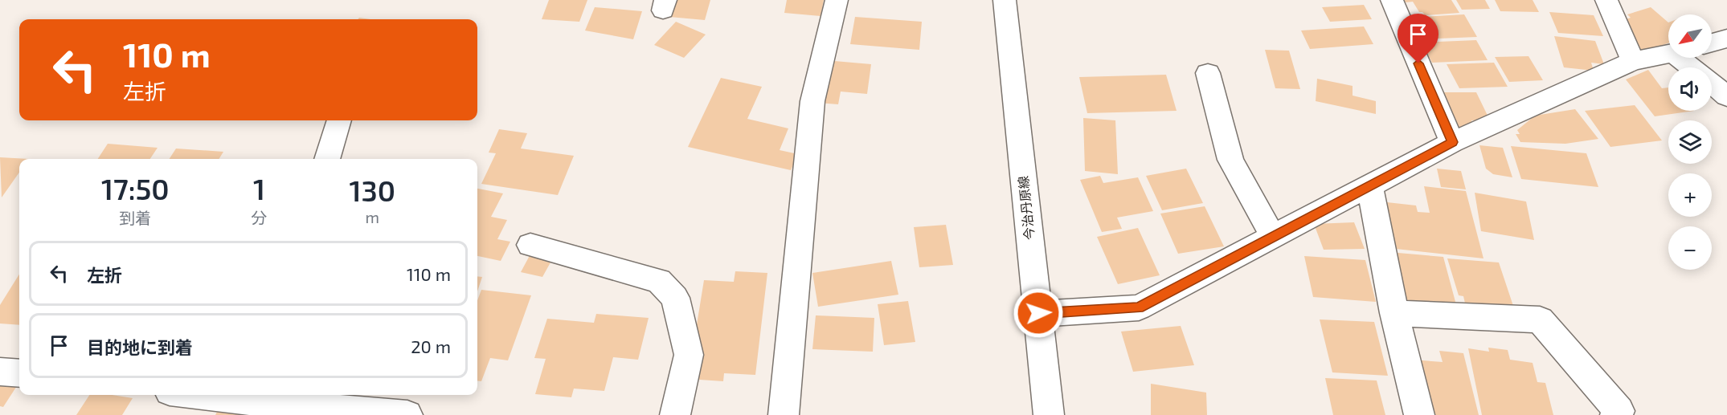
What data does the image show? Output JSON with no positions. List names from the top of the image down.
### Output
{
  "streets": {
    "street": ["今治丹原線"]
  },
  "north": "bottom left",
  "page": {
    "map_buttons": ["+", "−"],
    "turn": ["110 m", "左折"],
    "eta": [
      "17:50",
      "到着",
      "1",
      "分",
      "130",
      "m"
    ],
    "list": [
      {
        "name": "左折",
        "value": "110 m"
      },
      {
        "name": "目的地に到着",
        "value": "20 m"
      }
    ]
  }
}
